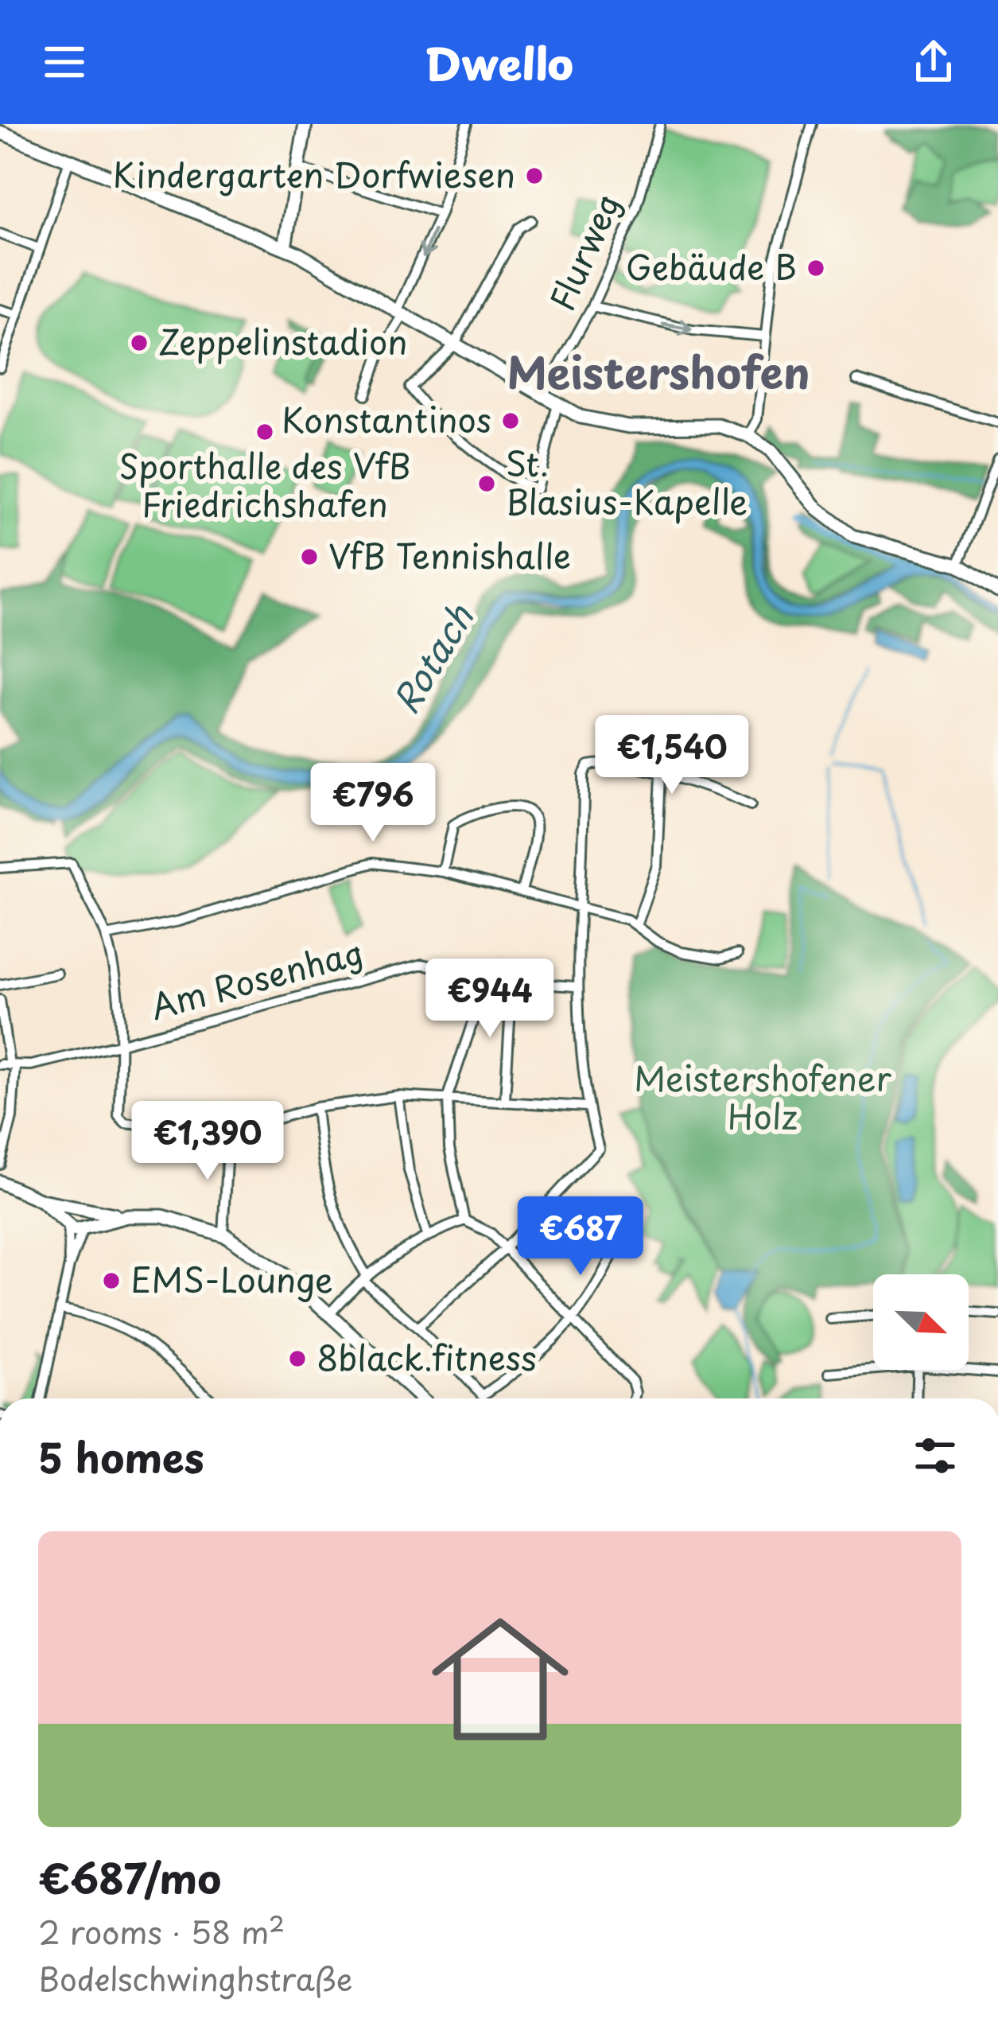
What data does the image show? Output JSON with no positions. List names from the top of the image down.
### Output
{
  "streets": {
    "street": ["Flurweg", "Am Rosenhag"]
  },
  "districts": ["Meistershofen"],
  "water": ["Rotach"],
  "parks": ["Meistershofener Holz"],
  "places": [
    "Kindergarten Dorfwiesen",
    "Gebäude B",
    "Zeppelinstadion",
    "Konstantinos",
    "Sporthalle des VfB Friedrichshafen",
    "St. Blasius-Kapelle",
    "VfB Tennishalle",
    "EMS-Lounge",
    "8black.fitness"
  ],
  "north": "bottom right",
  "page": {
    "header": "Dwello",
    "price": [
      "€1,540",
      "€796",
      "€944",
      "€1,390",
      "€687"
    ],
    "heading": "5 homes",
    "list": [
      {
        "name": "€687/mo",
        "note": "2 rooms · 58 m² · Bodelschwinghstraße"
      }
    ]
  }
}
